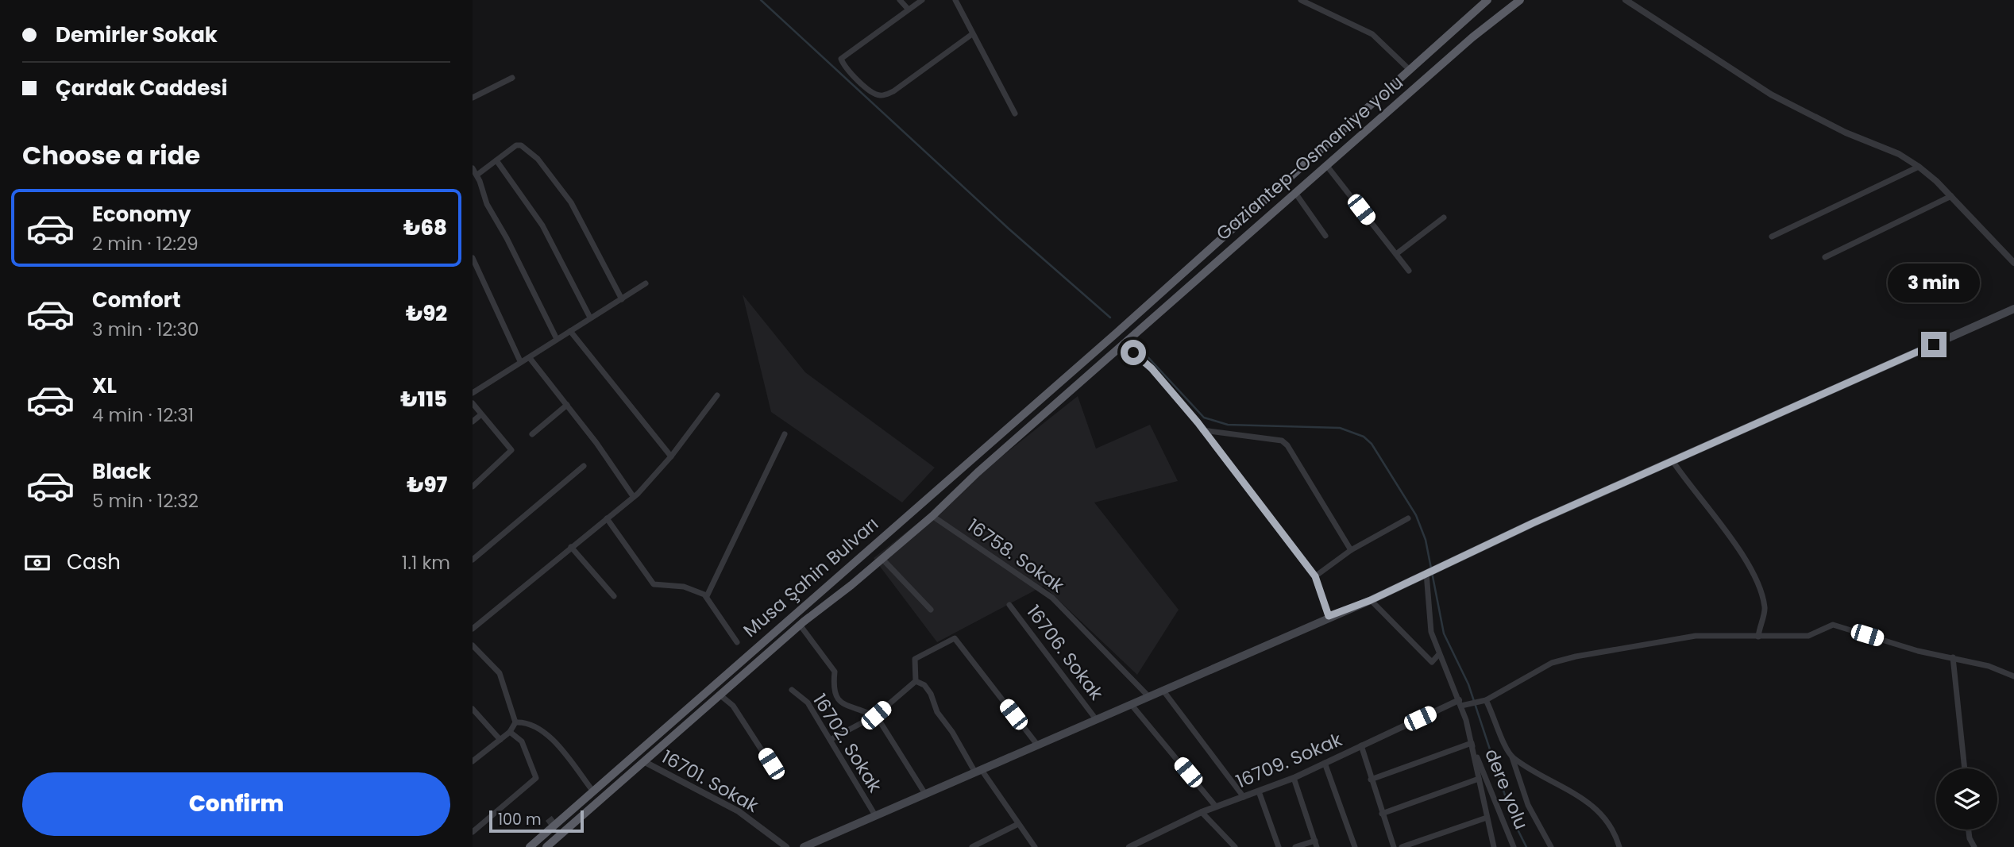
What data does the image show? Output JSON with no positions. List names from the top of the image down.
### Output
{
  "streets": {
    "highway": ["Gaziantep-Osmaniye yolu", "Musa Şahin Bulvarı"],
    "street": [
      "16758. Sokak",
      "16706. Sokak",
      "16702. Sokak",
      "16709. Sokak",
      "16701. Sokak",
      "dere yolu"
    ]
  },
  "crossings": [
    ["Gaziantep-Osmaniye yolu", "Musa Şahin Bulvarı"],
    ["16758. Sokak", "Musa Şahin Bulvarı"],
    ["Musa Şahin Bulvarı", "16701. Sokak"]
  ],
  "scale_bar": "100 m",
  "page": {
    "banner": ["Demirler Sokak", "Çardak Caddesi"],
    "heading": "Choose a ride",
    "list": [
      {
        "name": "Economy",
        "note": "2 min · 12:29",
        "value": "₺68"
      },
      {
        "name": "Comfort",
        "note": "3 min · 12:30",
        "value": "₺92"
      },
      {
        "name": "XL",
        "note": "4 min · 12:31",
        "value": "₺115"
      },
      {
        "name": "Black",
        "note": "5 min · 12:32",
        "value": "₺97"
      }
    ],
    "bubble": "3 min",
    "pay": ["Cash", "1.1 km"],
    "buttons": "Confirm",
    "scale": "100 m"
  }
}
